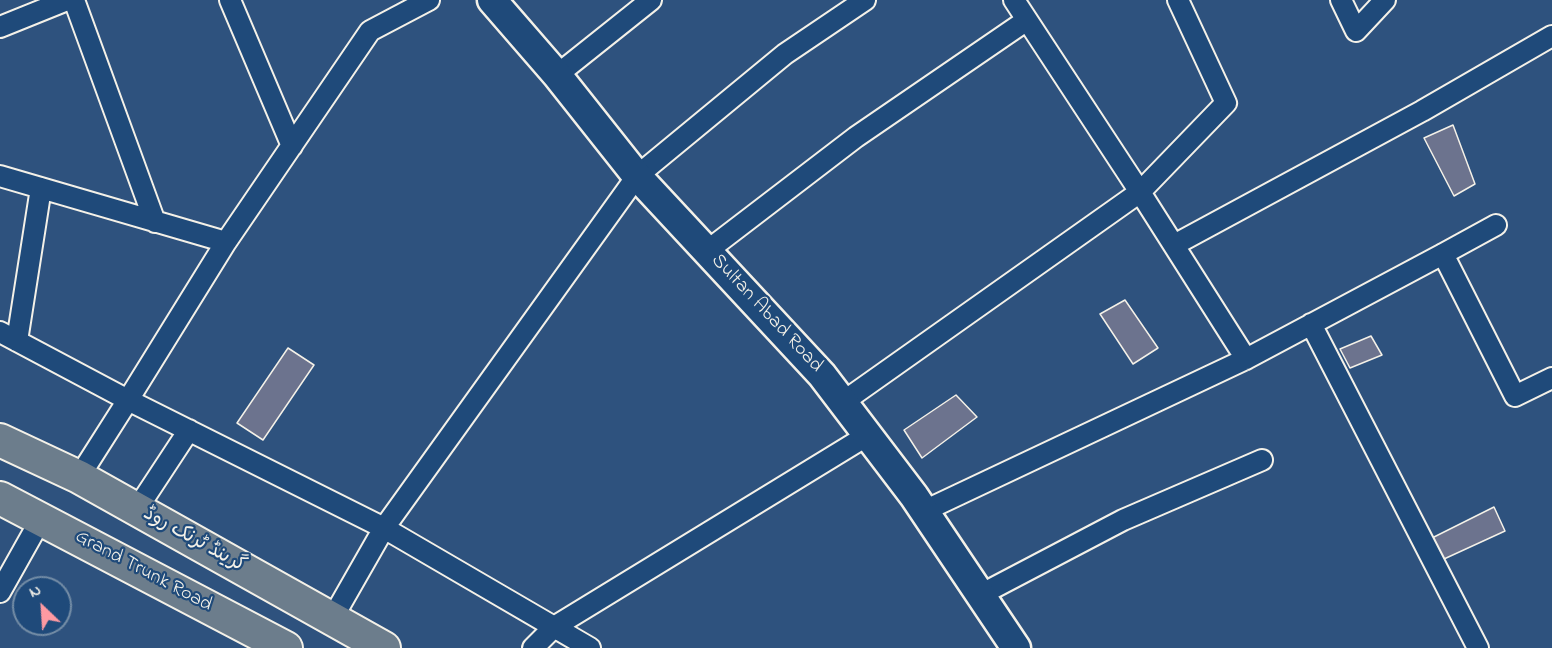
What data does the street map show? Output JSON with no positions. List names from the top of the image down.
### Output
{
  "streets": {
    "main road": ["گرینڈ ٹرنک روڈ", "Grand Trunk Road"],
    "street": ["Sultan Abad Road"]
  },
  "north": "top left"
}
